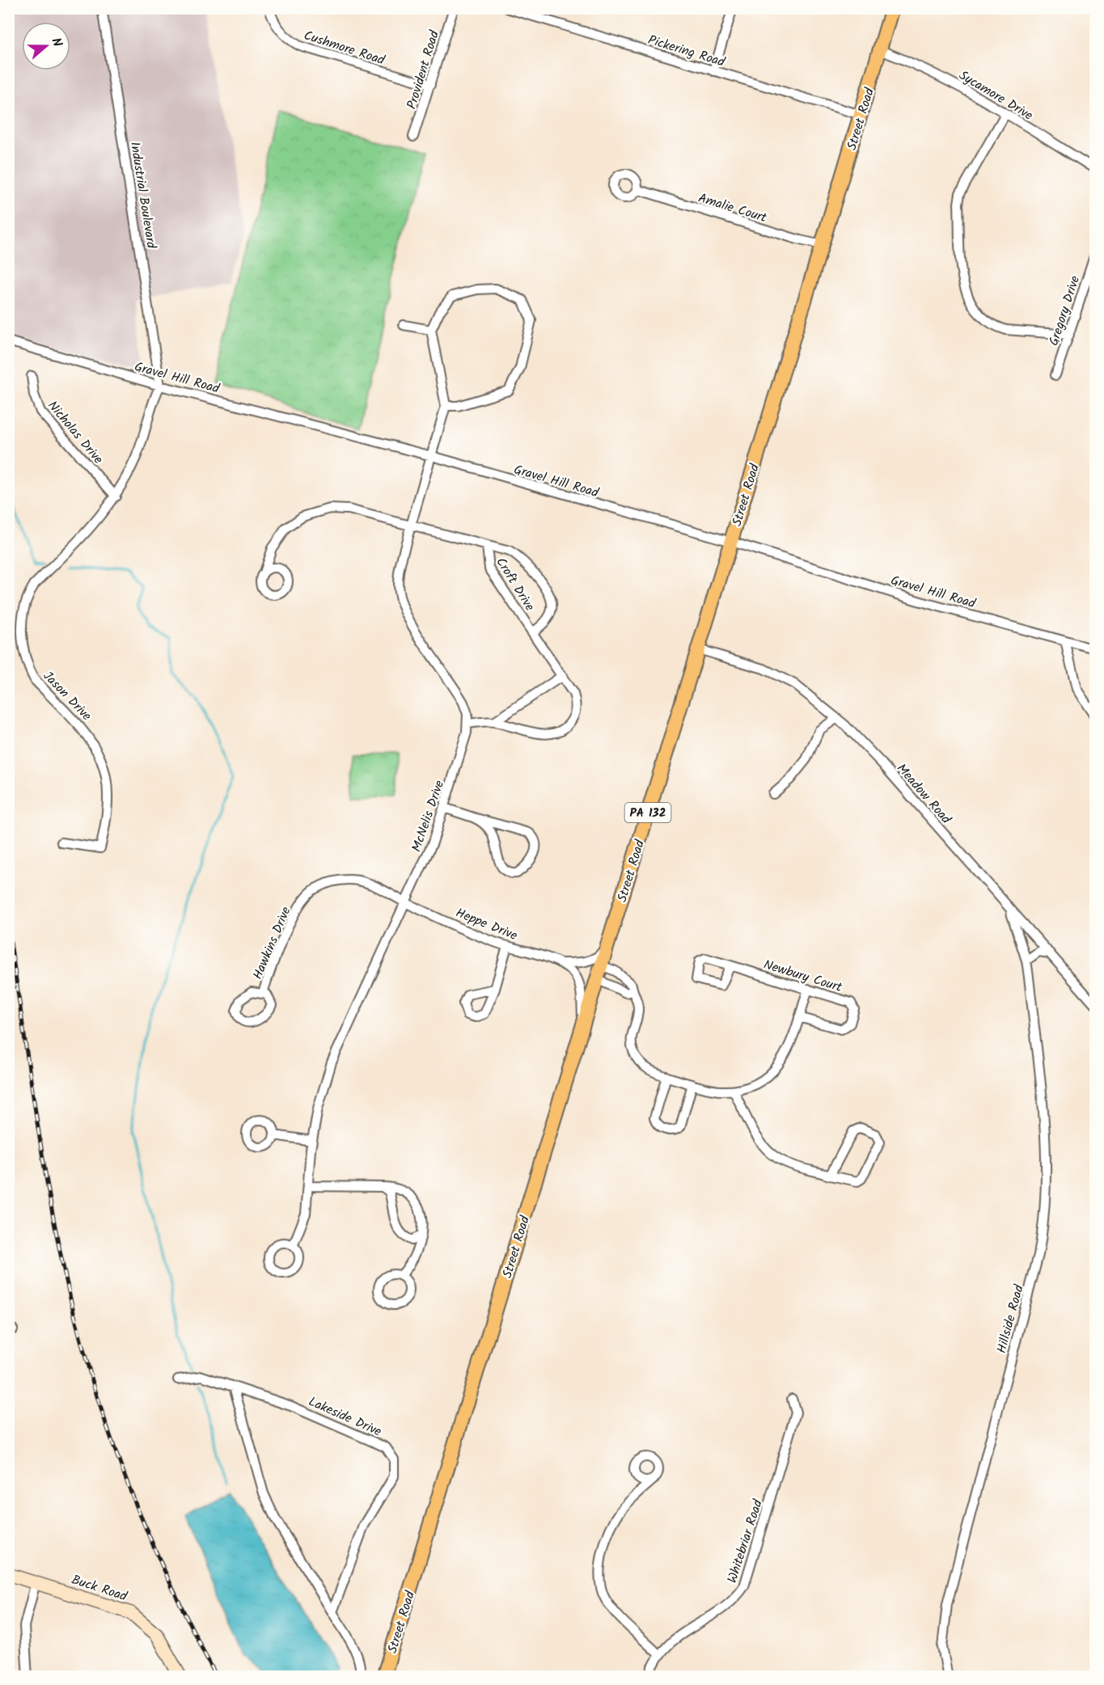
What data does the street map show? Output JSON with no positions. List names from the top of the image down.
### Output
{
  "streets": {
    "main road": ["Street Road", "PA 132"],
    "street": [
      "Cushmore Road",
      "Pickering Road",
      "Provident Road",
      "Sycamore Drive",
      "Industrial Boulevard",
      "Amalie Court",
      "Gregory Drive",
      "Gravel Hill Road",
      "Nicholas Drive",
      "Croft Drive",
      "Jason Drive",
      "Meadow Road",
      "McNelis Drive",
      "Heppe Drive",
      "Hawkins Drive",
      "Newbury Court",
      "Hillside Road",
      "Lakeside Drive",
      "Whitebriar Road",
      "Buck Road"
    ]
  },
  "crossings": [
    ["Cushmore Road", "Provident Road"],
    ["Pickering Road", "Street Road"],
    ["Sycamore Drive", "Street Road"],
    ["Street Road", "Amalie Court"],
    ["Street Road", "Gravel Hill Road"],
    ["Street Road", "Meadow Road"],
    ["Street Road", "Heppe Drive"],
    ["Industrial Boulevard", "Gravel Hill Road"],
    ["Industrial Boulevard", "Jason Drive"],
    ["Gravel Hill Road", "Jason Drive"],
    ["Nicholas Drive", "Jason Drive"],
    ["Croft Drive", "McNelis Drive"],
    ["Meadow Road", "Hillside Road"],
    ["McNelis Drive", "Heppe Drive"],
    ["McNelis Drive", "Hawkins Drive"],
    ["Heppe Drive", "Hawkins Drive"]
  ],
  "north": "right"
}
